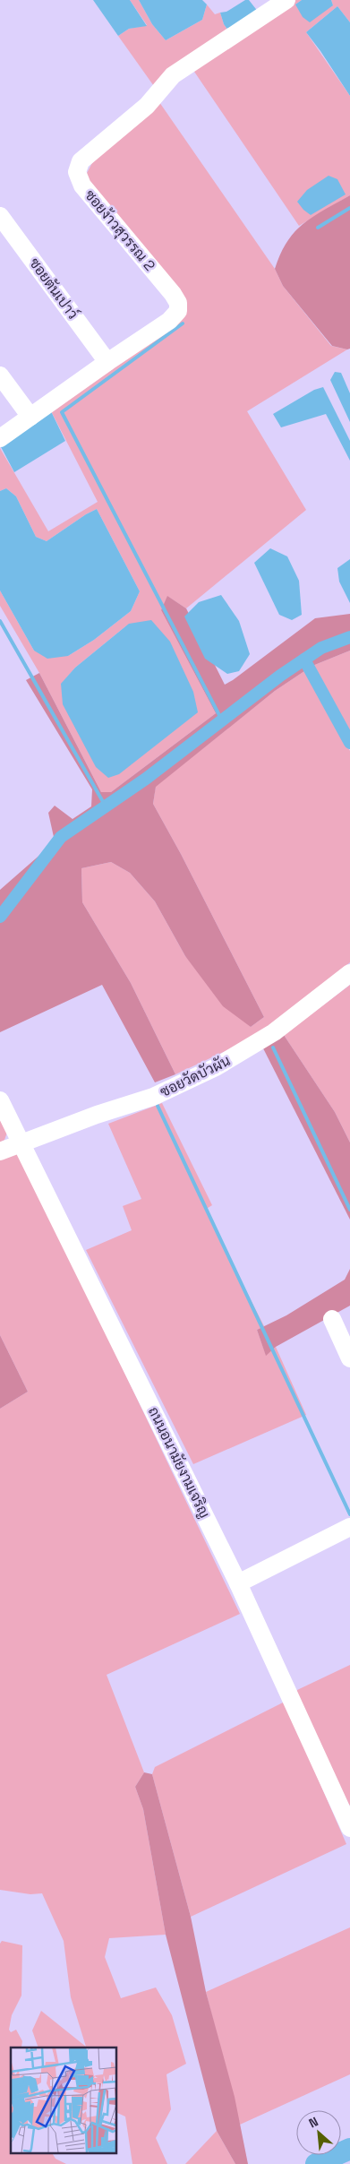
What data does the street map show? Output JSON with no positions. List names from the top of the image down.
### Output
{
  "streets": {
    "street": [
      "ซอยง้าวสุวรรณ 2",
      "ซอยตันเปาว์",
      "ซอยวัดบัวผัน",
      "ถนนอนามัยงามเจริญ"
    ]
  },
  "crossings": [
    ["ซอยง้าวสุวรรณ 2", "ซอยตันเปาว์"],
    ["ซอยวัดบัวผัน", "ถนนอนามัยงามเจริญ"]
  ],
  "north": "top left"
}
